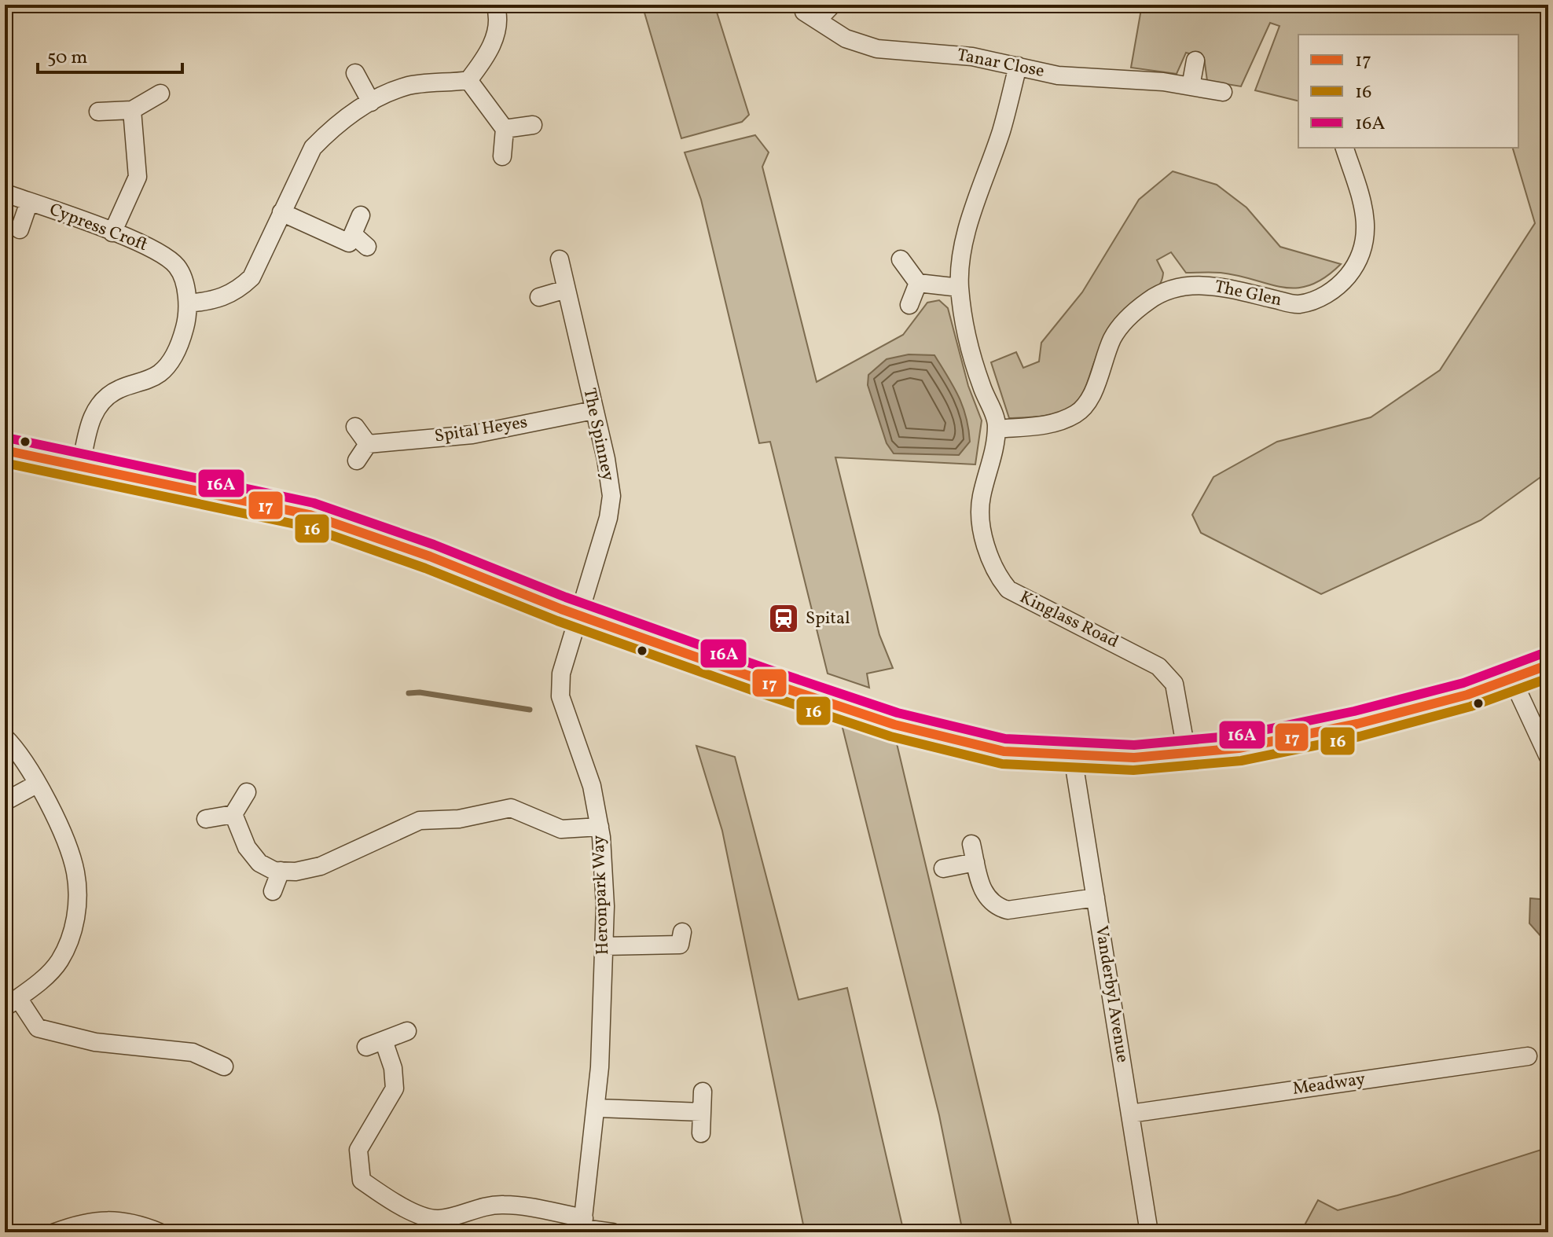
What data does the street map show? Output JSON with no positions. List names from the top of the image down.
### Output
{
  "streets": {
    "street": [
      "Tanar Close",
      "Cypress Croft",
      "The Glen",
      "Spital Heyes",
      "The Spinney",
      "Kinglass Road",
      "Heronpark Way",
      "Vanderbyl Avenue",
      "Meadway"
    ]
  },
  "crossings": [
    ["Tanar Close", "Kinglass Road"],
    ["The Glen", "Kinglass Road"],
    ["Spital Heyes", "The Spinney"],
    ["The Spinney", "Heronpark Way"],
    ["Vanderbyl Avenue", "Meadway"]
  ],
  "places": {
    "station": ["Spital"]
  },
  "lines": ["transit line 16A", "transit line 17", "transit line 16"],
  "legend": ["17", "16", "16A"],
  "scale_bar": "50 m"
}
